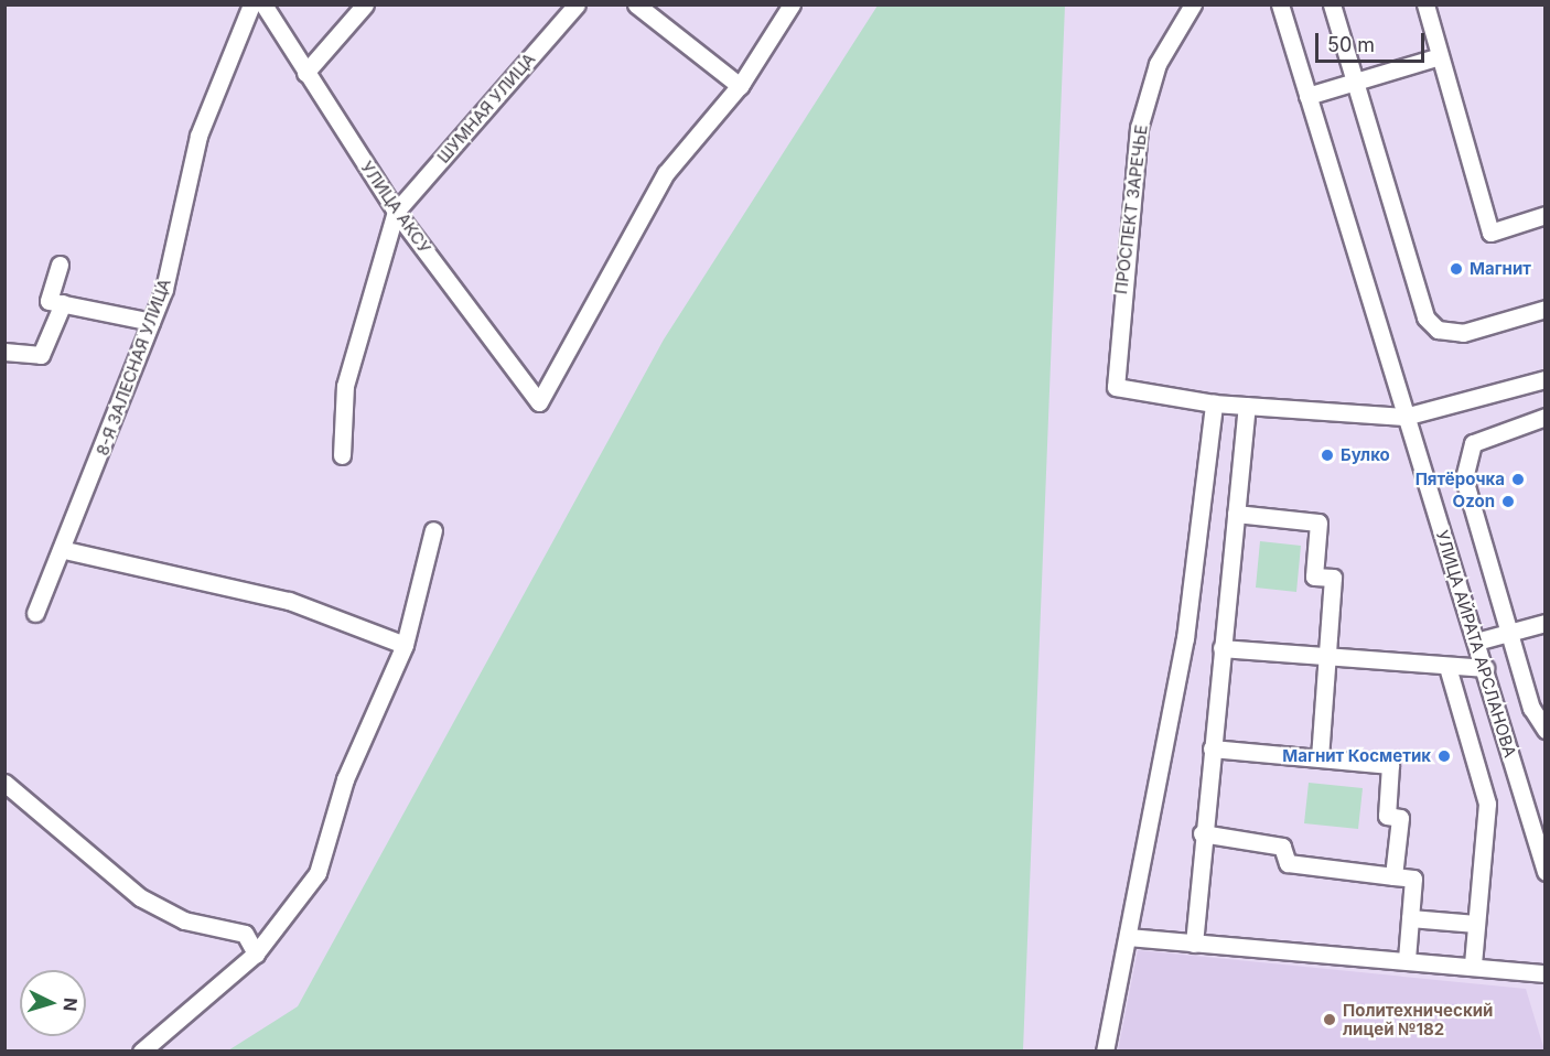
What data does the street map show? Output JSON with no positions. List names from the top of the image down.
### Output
{
  "streets": {
    "street": [
      "ШУМНАЯ УЛИЦА",
      "УЛИЦА АКСУ",
      "ПРОСПЕКТ ЗАРЕЧЬЕ",
      "8-Я ЗАЛЕСНАЯ УЛИЦА",
      "УЛИЦА АЙРАТА АРСЛАНОВА"
    ]
  },
  "crossings": [
    ["ШУМНАЯ УЛИЦА", "УЛИЦА АКСУ"]
  ],
  "places": [
    "Магнит",
    "Булко",
    "Пятёрочка",
    "Ozon",
    "Магнит Косметик",
    "Политехнический лицей №182"
  ],
  "scale_bar": "50 m",
  "north": "right"
}
